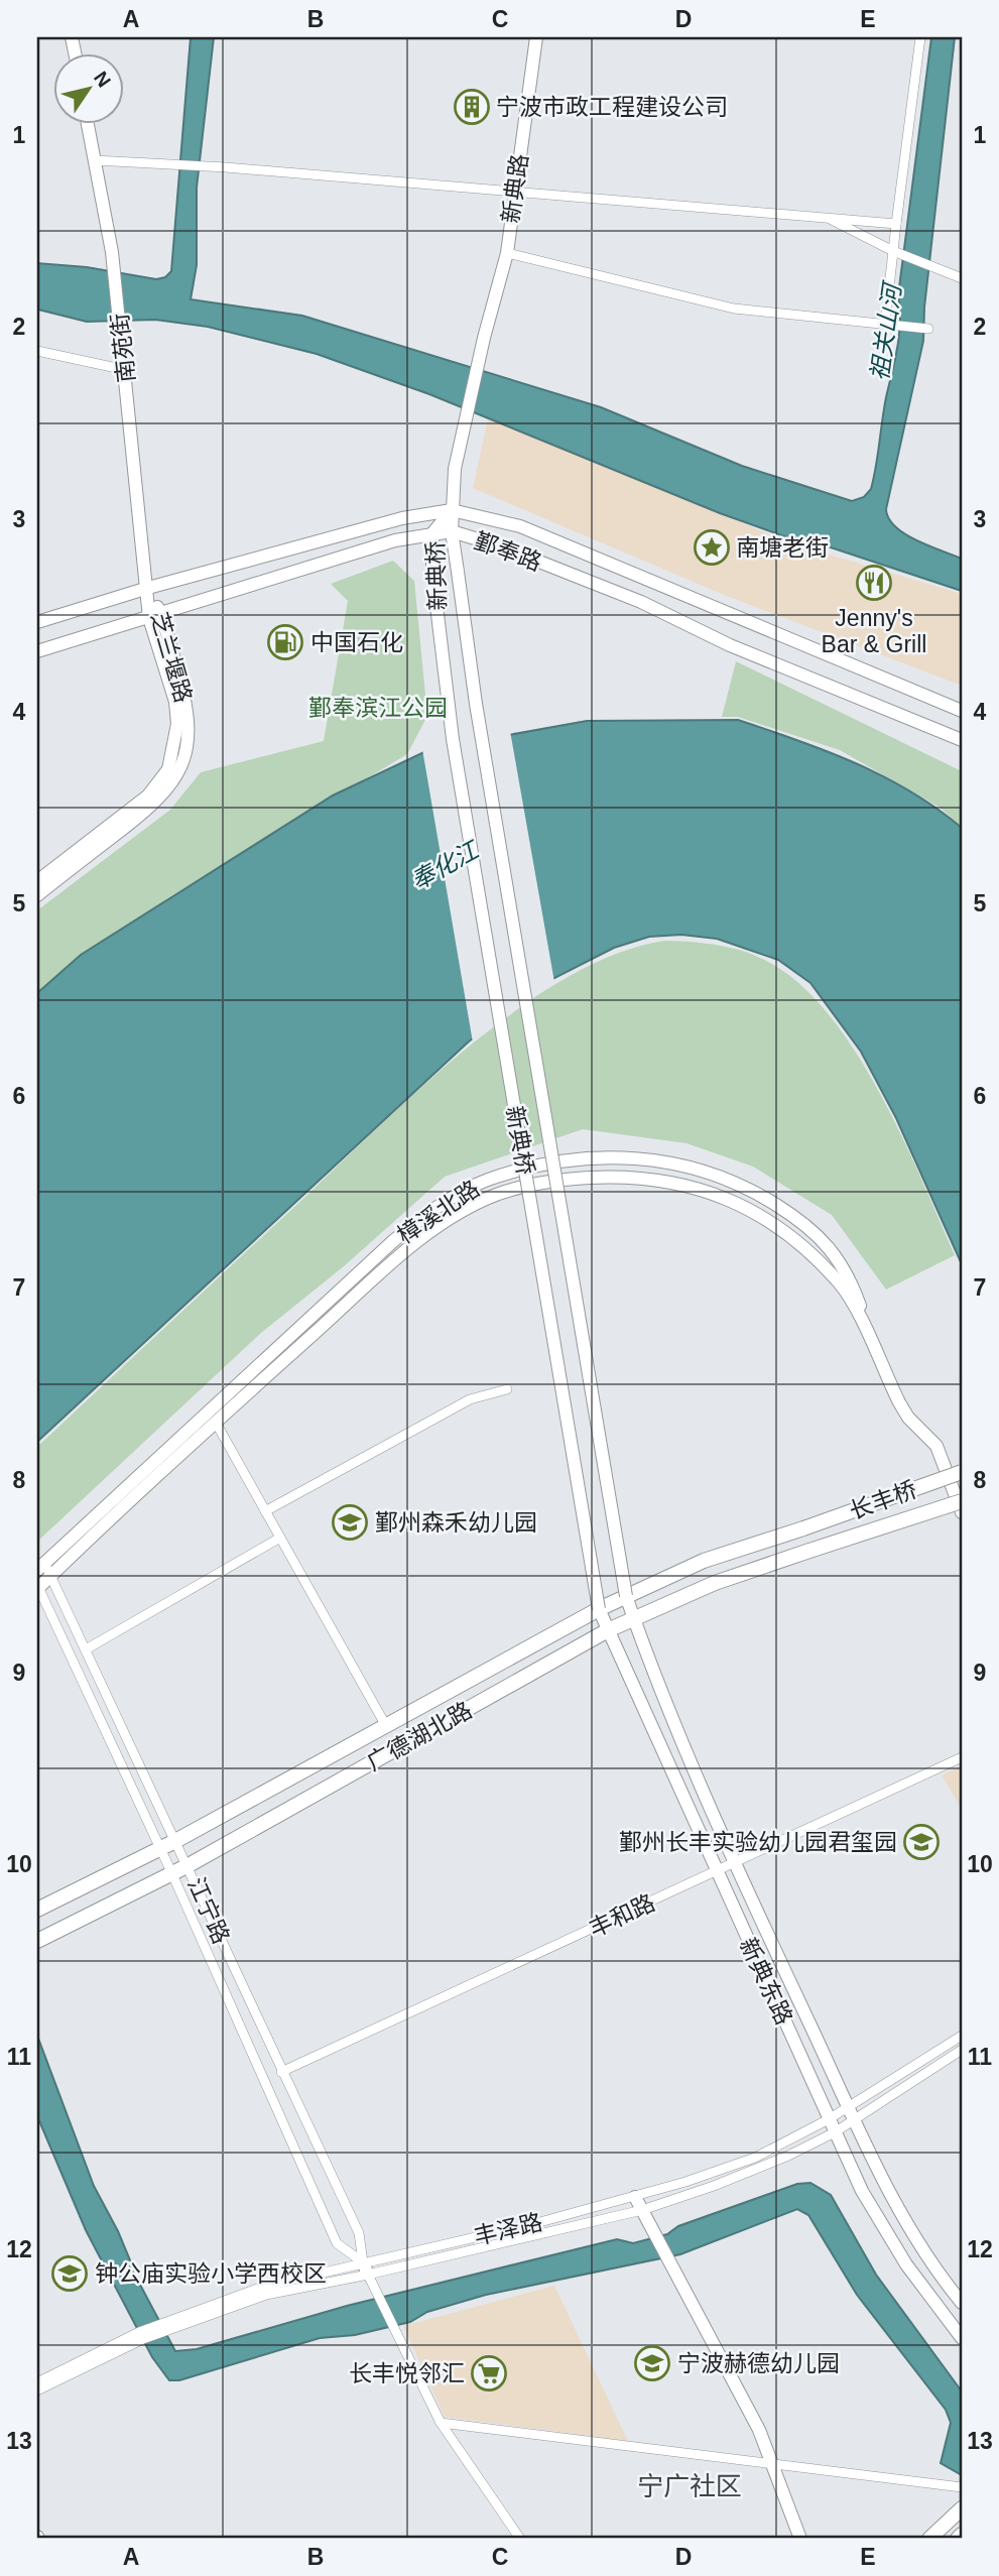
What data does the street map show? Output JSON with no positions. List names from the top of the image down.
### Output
{
  "streets": {
    "main road": [
      "新典路",
      "南苑街",
      "鄞奉路",
      "新典桥",
      "芝兰堰路",
      "樟溪北路",
      "长丰桥",
      "广德湖北路",
      "新典东路"
    ],
    "street": ["江宁路", "丰和路", "丰泽路"]
  },
  "crossings": [
    ["新典路", "鄞奉路"],
    ["新典路", "新典桥"],
    ["南苑街", "鄞奉路"],
    ["南苑街", "芝兰堰路"],
    ["鄞奉路", "新典桥"],
    ["鄞奉路", "芝兰堰路"],
    ["新典桥", "广德湖北路"],
    ["新典桥", "新典东路"],
    ["樟溪北路", "江宁路"],
    ["长丰桥", "广德湖北路"],
    ["广德湖北路", "江宁路"],
    ["广德湖北路", "新典东路"],
    ["江宁路", "丰和路"],
    ["江宁路", "丰泽路"],
    ["丰和路", "新典东路"],
    ["新典东路", "丰泽路"]
  ],
  "districts": ["宁广社区"],
  "water": ["祖关山河", "奉化江"],
  "parks": ["鄞奉滨江公园"],
  "places": {
    "building": ["宁波市政工程建设公司"],
    "place": ["南塘老街"],
    "restaurant": ["Jenny's Bar & Grill"],
    "fuel station": ["中国石化"],
    "school or university": [
      "鄞州森禾幼儿园",
      "鄞州长丰实验幼儿园君玺园",
      "钟公庙实验小学西校区",
      "宁波赫德幼儿园"
    ],
    "supermarket": ["长丰悦邻汇"]
  },
  "north": "top right",
  "grid": {
    "columns": [
      "A",
      "B",
      "C",
      "D",
      "E"
    ],
    "rows": [
      "1",
      "2",
      "3",
      "4",
      "5",
      "6",
      "7",
      "8",
      "9",
      "10",
      "11",
      "12",
      "13"
    ]
  }
}
